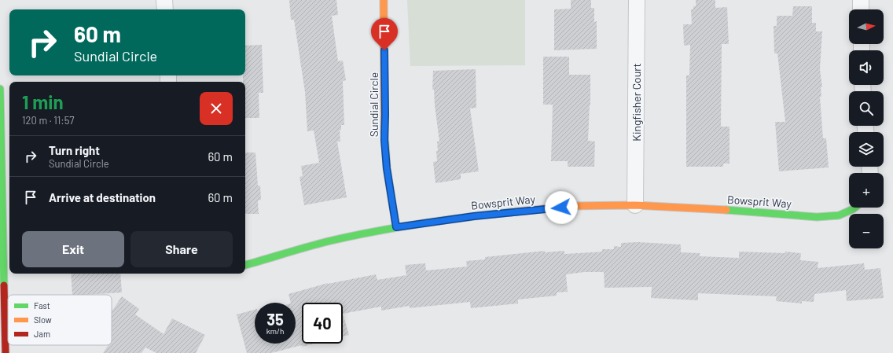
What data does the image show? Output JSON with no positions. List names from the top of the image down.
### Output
{
  "streets": {
    "street": ["Kingfisher Court", "Sundial Circle", "Bowsprit Way"]
  },
  "crossings": [
    ["Kingfisher Court", "Bowsprit Way"],
    ["Sundial Circle", "Bowsprit Way"]
  ],
  "legend": ["Fast", "Slow", "Jam"],
  "north": "right",
  "page": {
    "map_buttons": ["+", "−"],
    "turn": ["60 m", "Sundial Circle"],
    "heading": ["1 min", "120 m · 11:57"],
    "list": [
      {
        "name": "Turn right",
        "note": "Sundial Circle",
        "value": "60 m"
      },
      {
        "name": "Arrive at destination",
        "value": "60 m"
      }
    ],
    "buttons": ["Exit", "Share"],
    "speed": "35 km/h",
    "limit": "40"
  }
}
